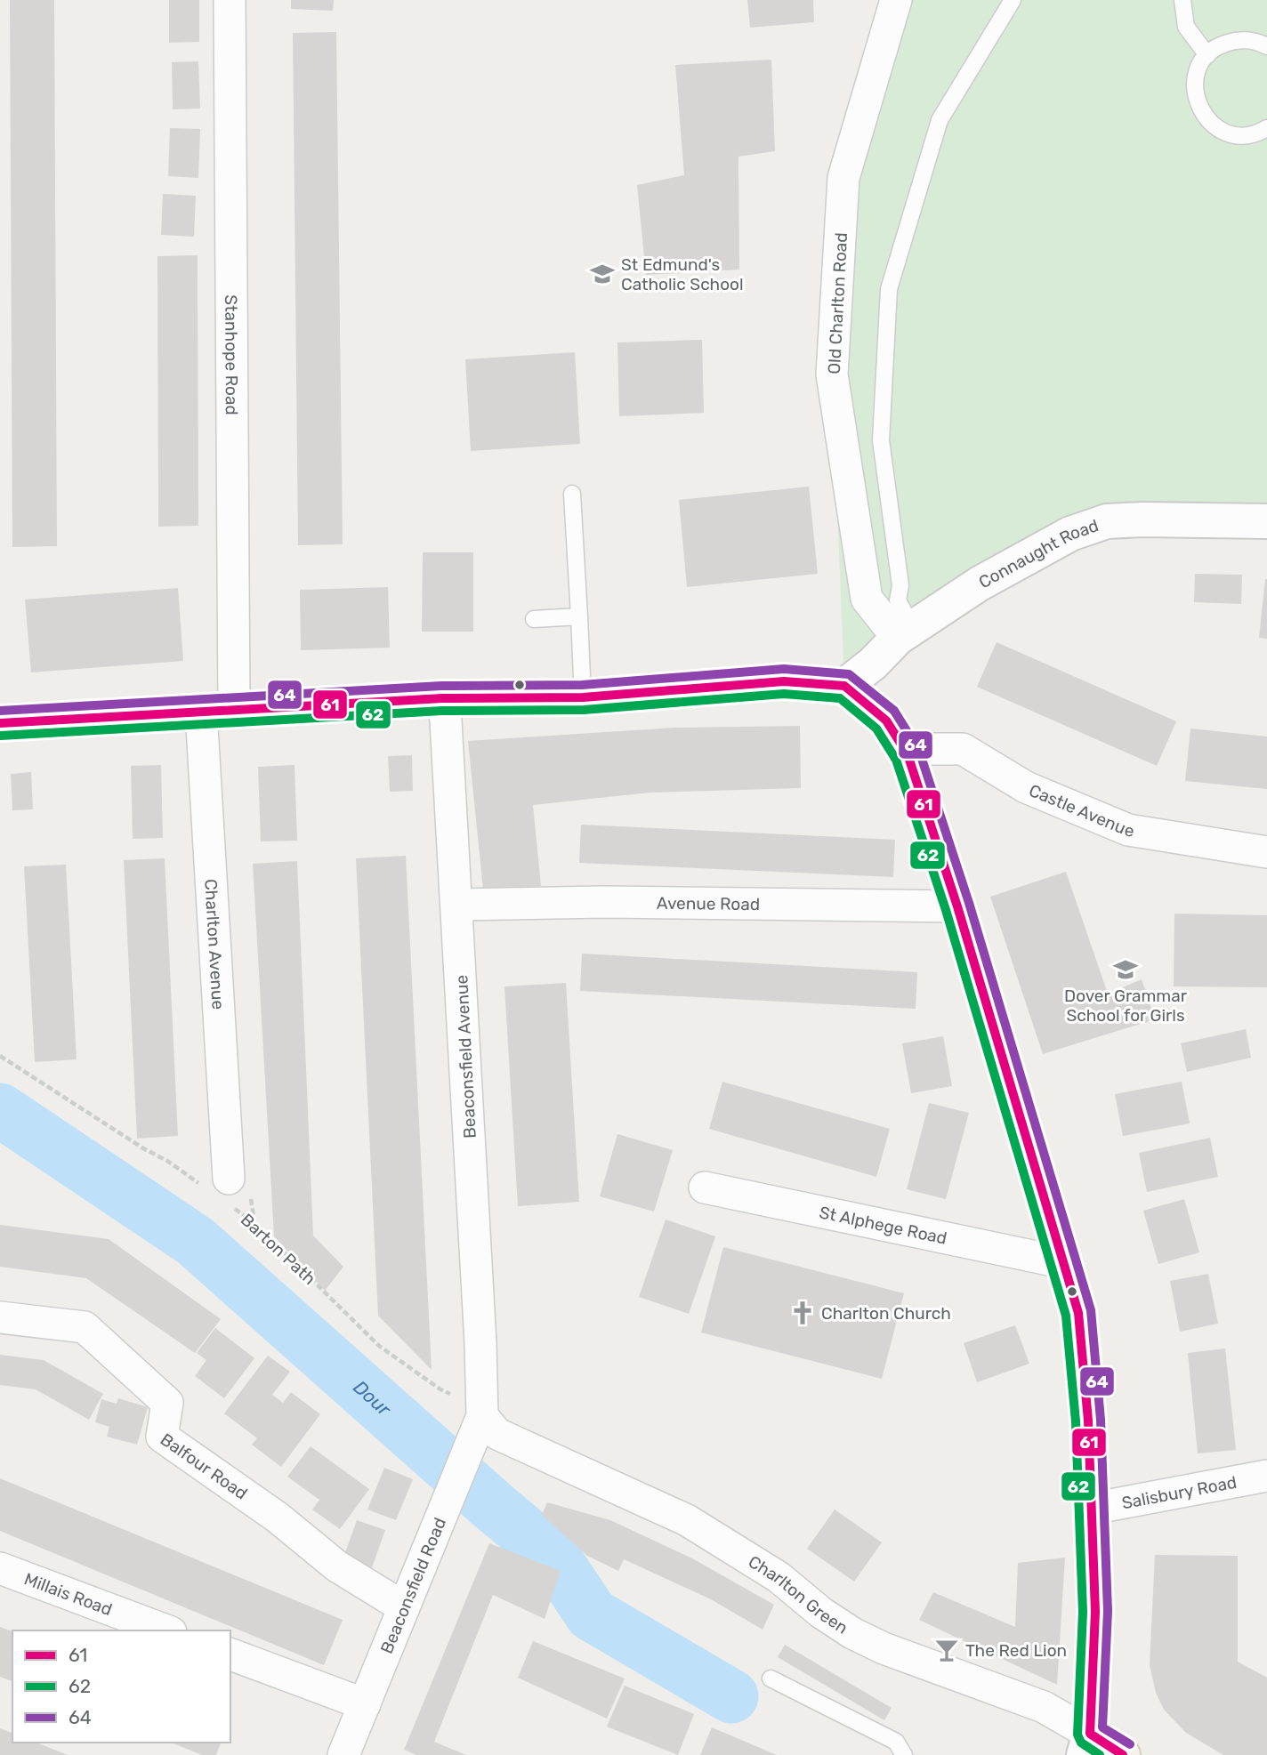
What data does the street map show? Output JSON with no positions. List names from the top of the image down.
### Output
{
  "streets": {
    "main road": ["Charlton Green"],
    "street": [
      "Old Charlton Road",
      "Stanhope Road",
      "Connaught Road",
      "Castle Avenue",
      "Avenue Road",
      "Charlton Avenue",
      "Beaconsfield Avenue",
      "St Alphege Road",
      "Balfour Road",
      "Salisbury Road",
      "Beaconsfield Road",
      "Millais Road"
    ],
    "path": ["Barton Path"]
  },
  "crossings": [
    ["Old Charlton Road", "Connaught Road"],
    ["Stanhope Road", "Charlton Avenue"],
    ["Avenue Road", "Beaconsfield Avenue"],
    ["Charlton Avenue", "Barton Path"],
    ["Beaconsfield Avenue", "Barton Path"],
    ["Beaconsfield Avenue", "Beaconsfield Road"],
    ["Beaconsfield Avenue", "Charlton Green"],
    ["Barton Path", "Beaconsfield Road"],
    ["Barton Path", "Charlton Green"],
    ["Balfour Road", "Beaconsfield Road"],
    ["Beaconsfield Road", "Charlton Green"]
  ],
  "water": ["Dour"],
  "places": {
    "school or university": ["St Edmund's Catholic School", "Dover Grammar School for Girls"],
    "church": ["Charlton Church"],
    "bar": ["The Red Lion"]
  },
  "lines": ["transit line 64", "transit line 61", "transit line 62"],
  "legend": ["61", "62", "64"]
}
